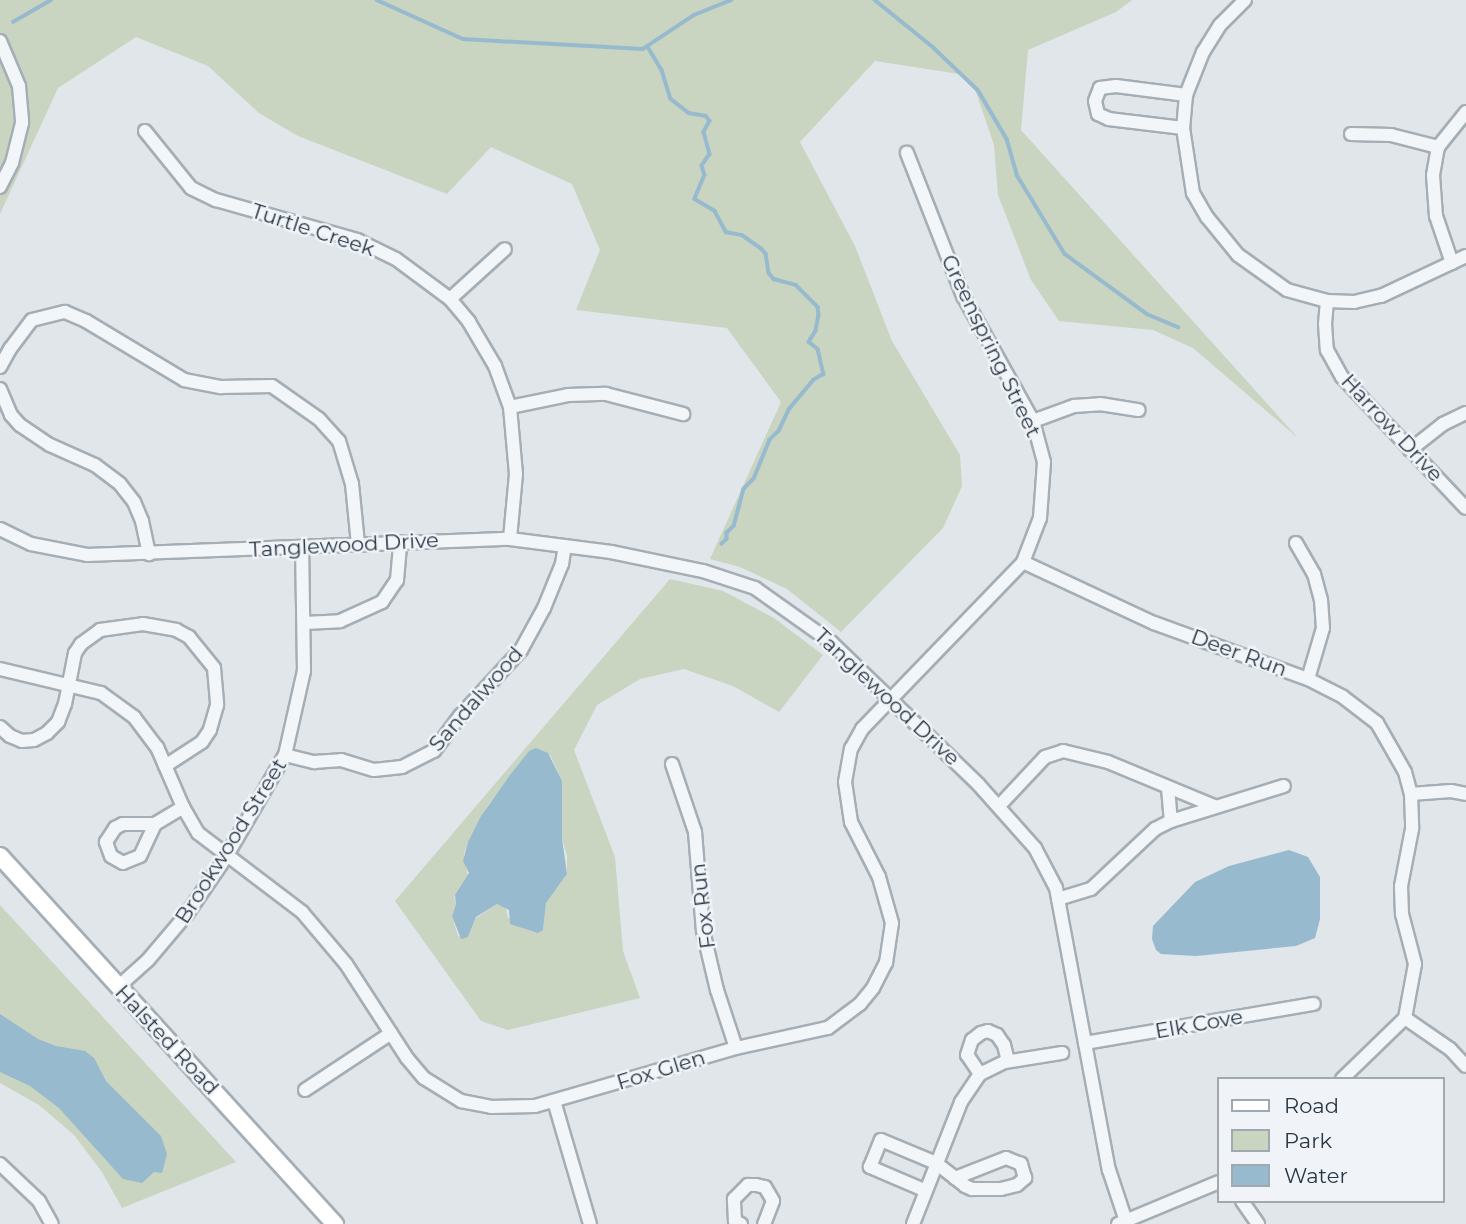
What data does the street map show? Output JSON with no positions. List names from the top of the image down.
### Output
{
  "streets": {
    "street": [
      "Turtle Creek",
      "Greenspring Street",
      "Harrow Drive",
      "Tanglewood Drive",
      "Deer Run",
      "Sandalwood",
      "Brookwood Street",
      "Fox Run",
      "Elk Cove",
      "Halsted Road",
      "Fox Glen"
    ]
  },
  "crossings": [
    ["Turtle Creek", "Tanglewood Drive"],
    ["Greenspring Street", "Tanglewood Drive"],
    ["Greenspring Street", "Deer Run"],
    ["Greenspring Street", "Fox Glen"],
    ["Tanglewood Drive", "Sandalwood"],
    ["Tanglewood Drive", "Brookwood Street"],
    ["Tanglewood Drive", "Elk Cove"],
    ["Tanglewood Drive", "Fox Glen"],
    ["Sandalwood", "Brookwood Street"],
    ["Brookwood Street", "Halsted Road"],
    ["Brookwood Street", "Fox Glen"],
    ["Fox Run", "Fox Glen"]
  ],
  "legend": ["Road", "Park", "Water"]
}
